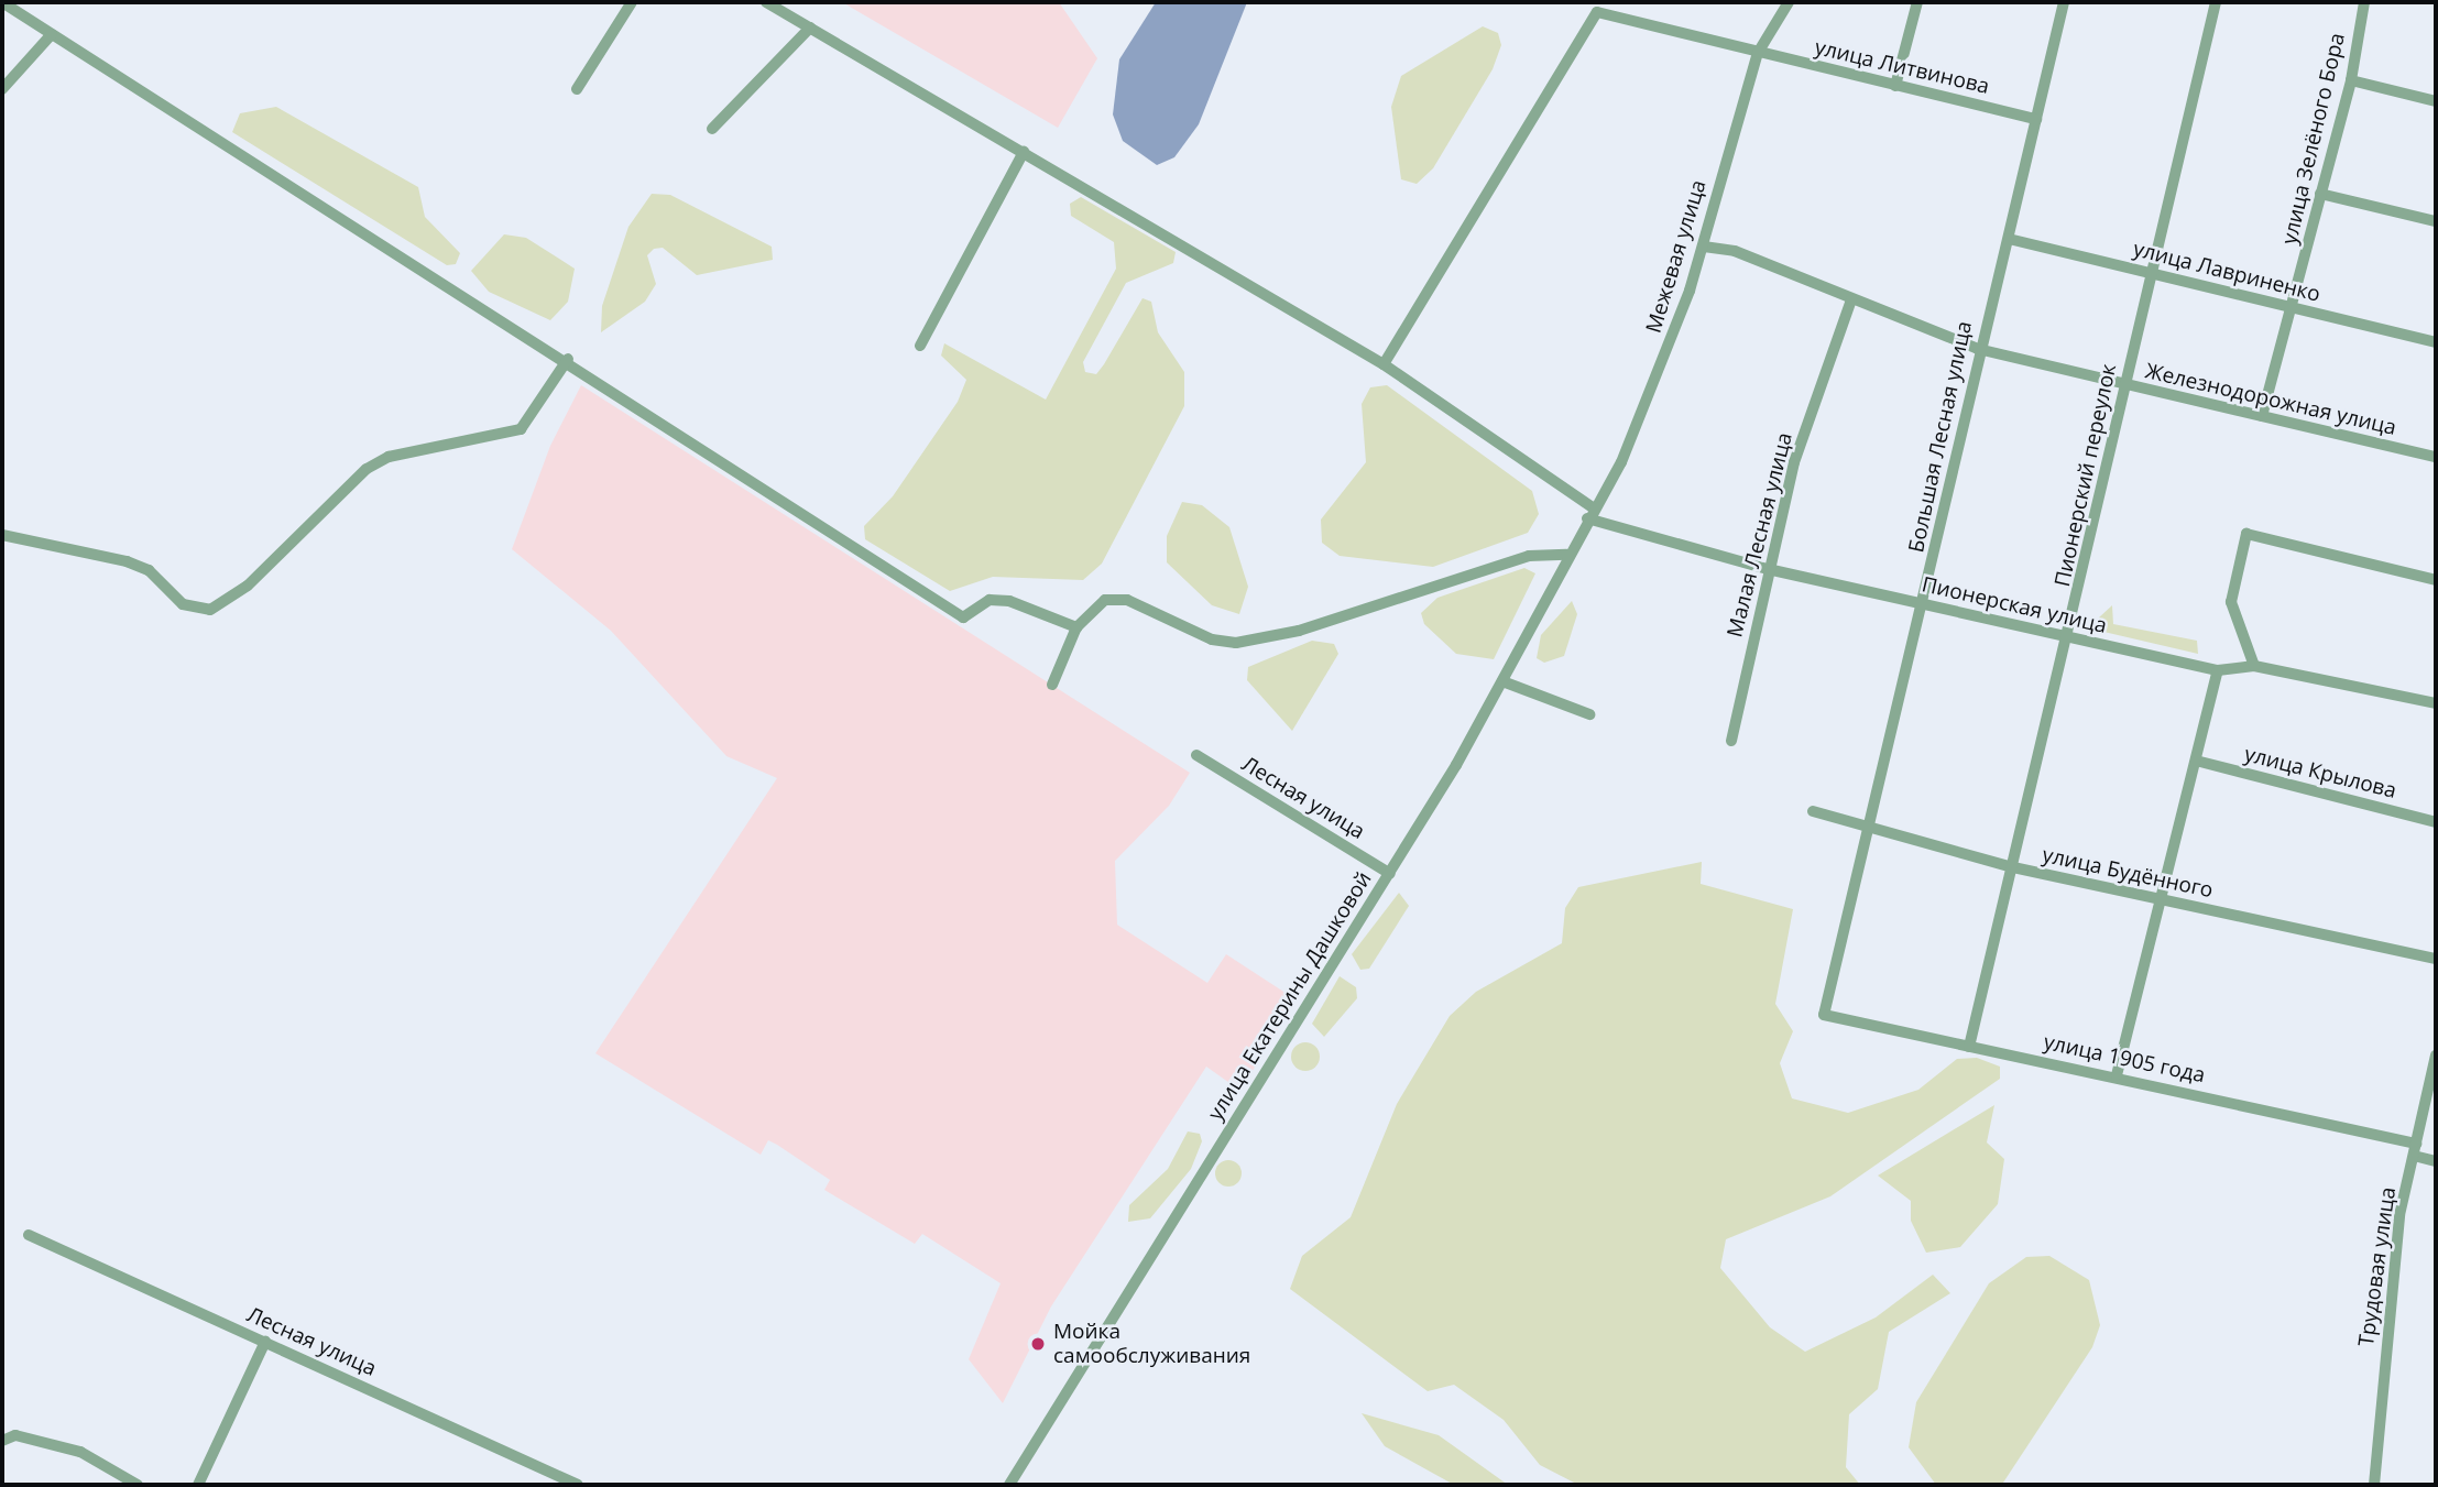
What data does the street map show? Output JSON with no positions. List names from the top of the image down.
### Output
{
  "streets": {
    "street": [
      "улица Литвинова",
      "улица Зелёного Бора",
      "Межевая улица",
      "улица Лавриненко",
      "Железнодорожная улица",
      "Большая Лесная улица",
      "Пионерский переулок",
      "Малая Лесная улица",
      "Пионерская улица",
      "улица Крылова",
      "Лесная улица",
      "улица Будённого",
      "улица Екатерины Дашковой",
      "улица 1905 года",
      "Трудовая улица"
    ]
  },
  "crossings": [
    ["улица Литвинова", "Межевая улица"],
    ["улица Литвинова", "Большая Лесная улица"],
    ["улица Литвинова", "Пионерская улица"],
    ["улица Зелёного Бора", "улица Лавриненко"],
    ["улица Зелёного Бора", "Железнодорожная улица"],
    ["Межевая улица", "Железнодорожная улица"],
    ["Межевая улица", "Пионерская улица"],
    ["Межевая улица", "улица Екатерины Дашковой"],
    ["улица Лавриненко", "Большая Лесная улица"],
    ["улица Лавриненко", "Пионерский переулок"],
    ["Железнодорожная улица", "Большая Лесная улица"],
    ["Железнодорожная улица", "Пионерский переулок"],
    ["Железнодорожная улица", "Малая Лесная улица"],
    ["Большая Лесная улица", "Пионерская улица"],
    ["Большая Лесная улица", "улица Будённого"],
    ["Большая Лесная улица", "улица 1905 года"],
    ["Пионерский переулок", "Пионерская улица"],
    ["Пионерский переулок", "улица Будённого"],
    ["Пионерский переулок", "улица 1905 года"],
    ["Малая Лесная улица", "Пионерская улица"],
    ["Пионерская улица", "улица Екатерины Дашковой"],
    ["Лесная улица", "улица Екатерины Дашковой"],
    ["улица 1905 года", "Трудовая улица"]
  ],
  "places": ["Мойка самообслуживания"]
}
